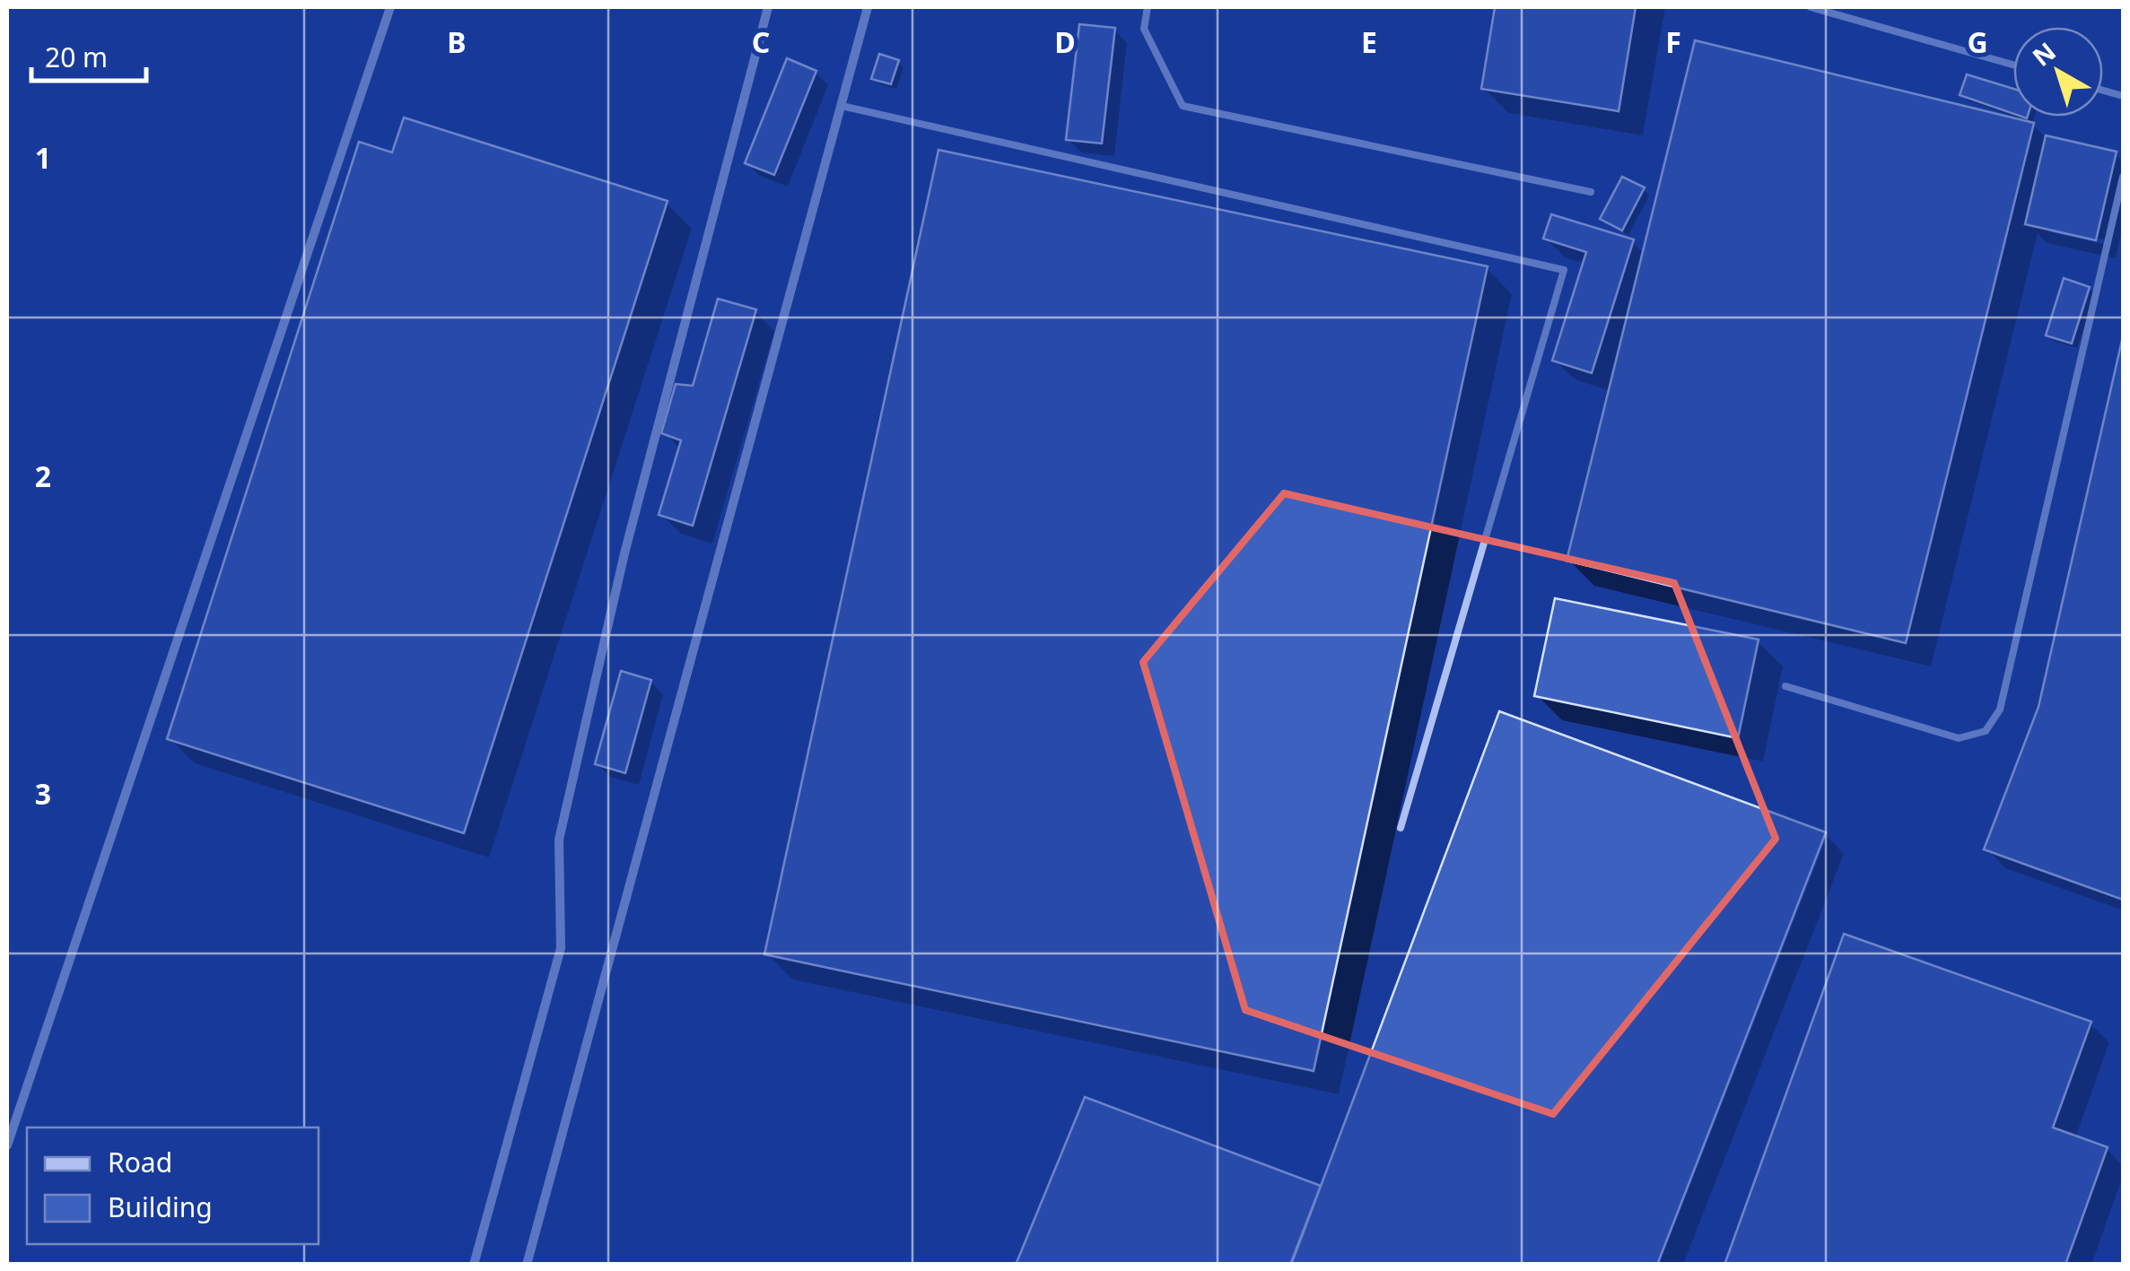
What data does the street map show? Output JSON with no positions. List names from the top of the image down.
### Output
{
  "legend": ["Road", "Building"],
  "scale_bar": "20 m",
  "north": "top left",
  "grid": {
    "columns": [
      "B",
      "C",
      "D",
      "E",
      "F",
      "G"
    ],
    "rows": ["1", "2", "3"]
  }
}
